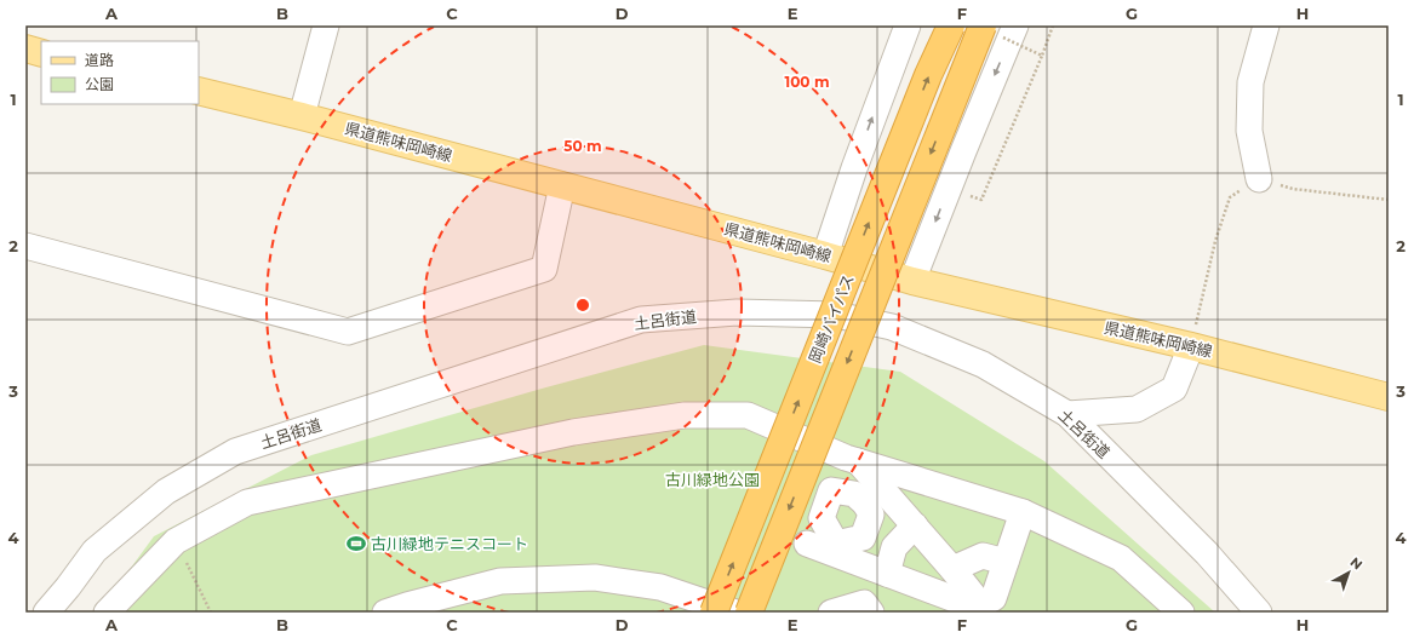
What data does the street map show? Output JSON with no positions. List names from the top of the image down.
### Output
{
  "streets": {
    "highway": ["岡崎バイパス"],
    "main road": ["県道熊味岡崎線"],
    "street": ["土呂街道"]
  },
  "parks": ["古川緑地公園"],
  "places": {
    "sports": ["古川緑地テニスコート"]
  },
  "legend": ["道路", "公園"],
  "north": "top right",
  "grid": {
    "columns": [
      "A",
      "B",
      "C",
      "D",
      "E",
      "F",
      "G",
      "H"
    ],
    "rows": [
      "1",
      "2",
      "3",
      "4"
    ]
  },
  "rings": ["100 m", "50 m"]
}
